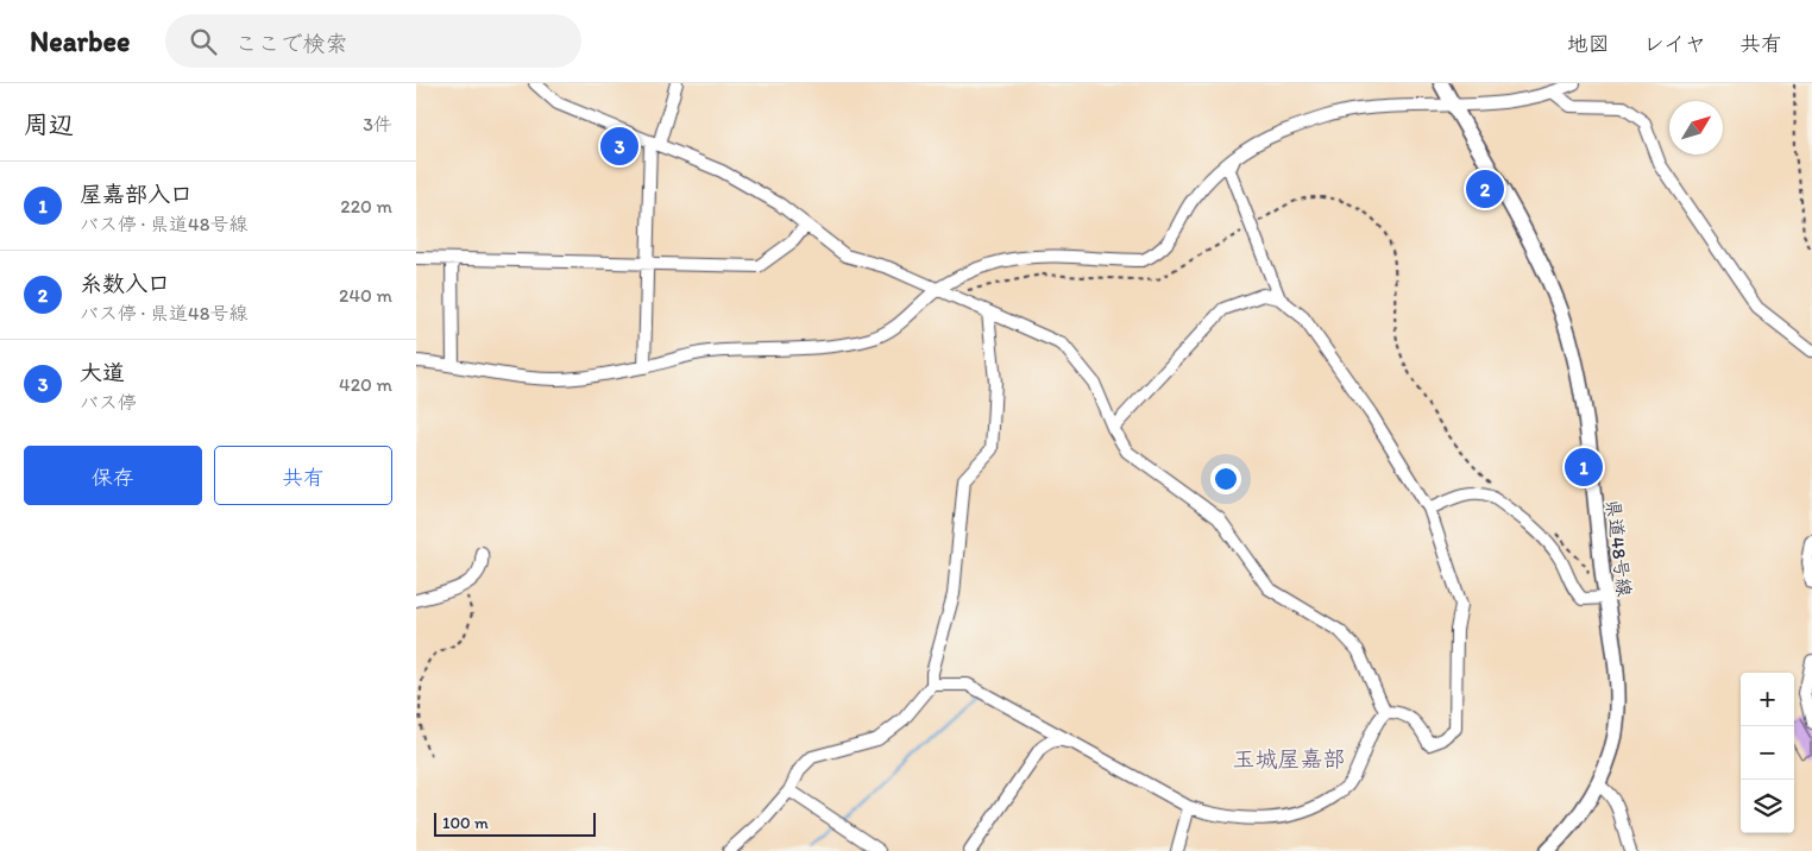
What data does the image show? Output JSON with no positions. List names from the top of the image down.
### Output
{
  "streets": {
    "main road": ["県道48号線"]
  },
  "districts": ["玉城屋嘉部"],
  "scale_bar": "100 m",
  "north": "top right",
  "page": {
    "header": "Nearbee",
    "search": "ここで検索",
    "nav": ["地図", "レイヤ", "共有"],
    "heading": ["周辺", "3件"],
    "pins": ["3", "2", "1"],
    "list": [
      {
        "mark": "1",
        "name": "屋嘉部入口",
        "note": "バス停 · 県道48号線",
        "value": "220 m"
      },
      {
        "mark": "2",
        "name": "糸数入口",
        "note": "バス停 · 県道48号線",
        "value": "240 m"
      },
      {
        "mark": "3",
        "name": "大道",
        "note": "バス停",
        "value": "420 m"
      }
    ],
    "buttons": ["保存", "共有"],
    "map_buttons": ["+", "−"],
    "scale": "100 m"
  }
}
